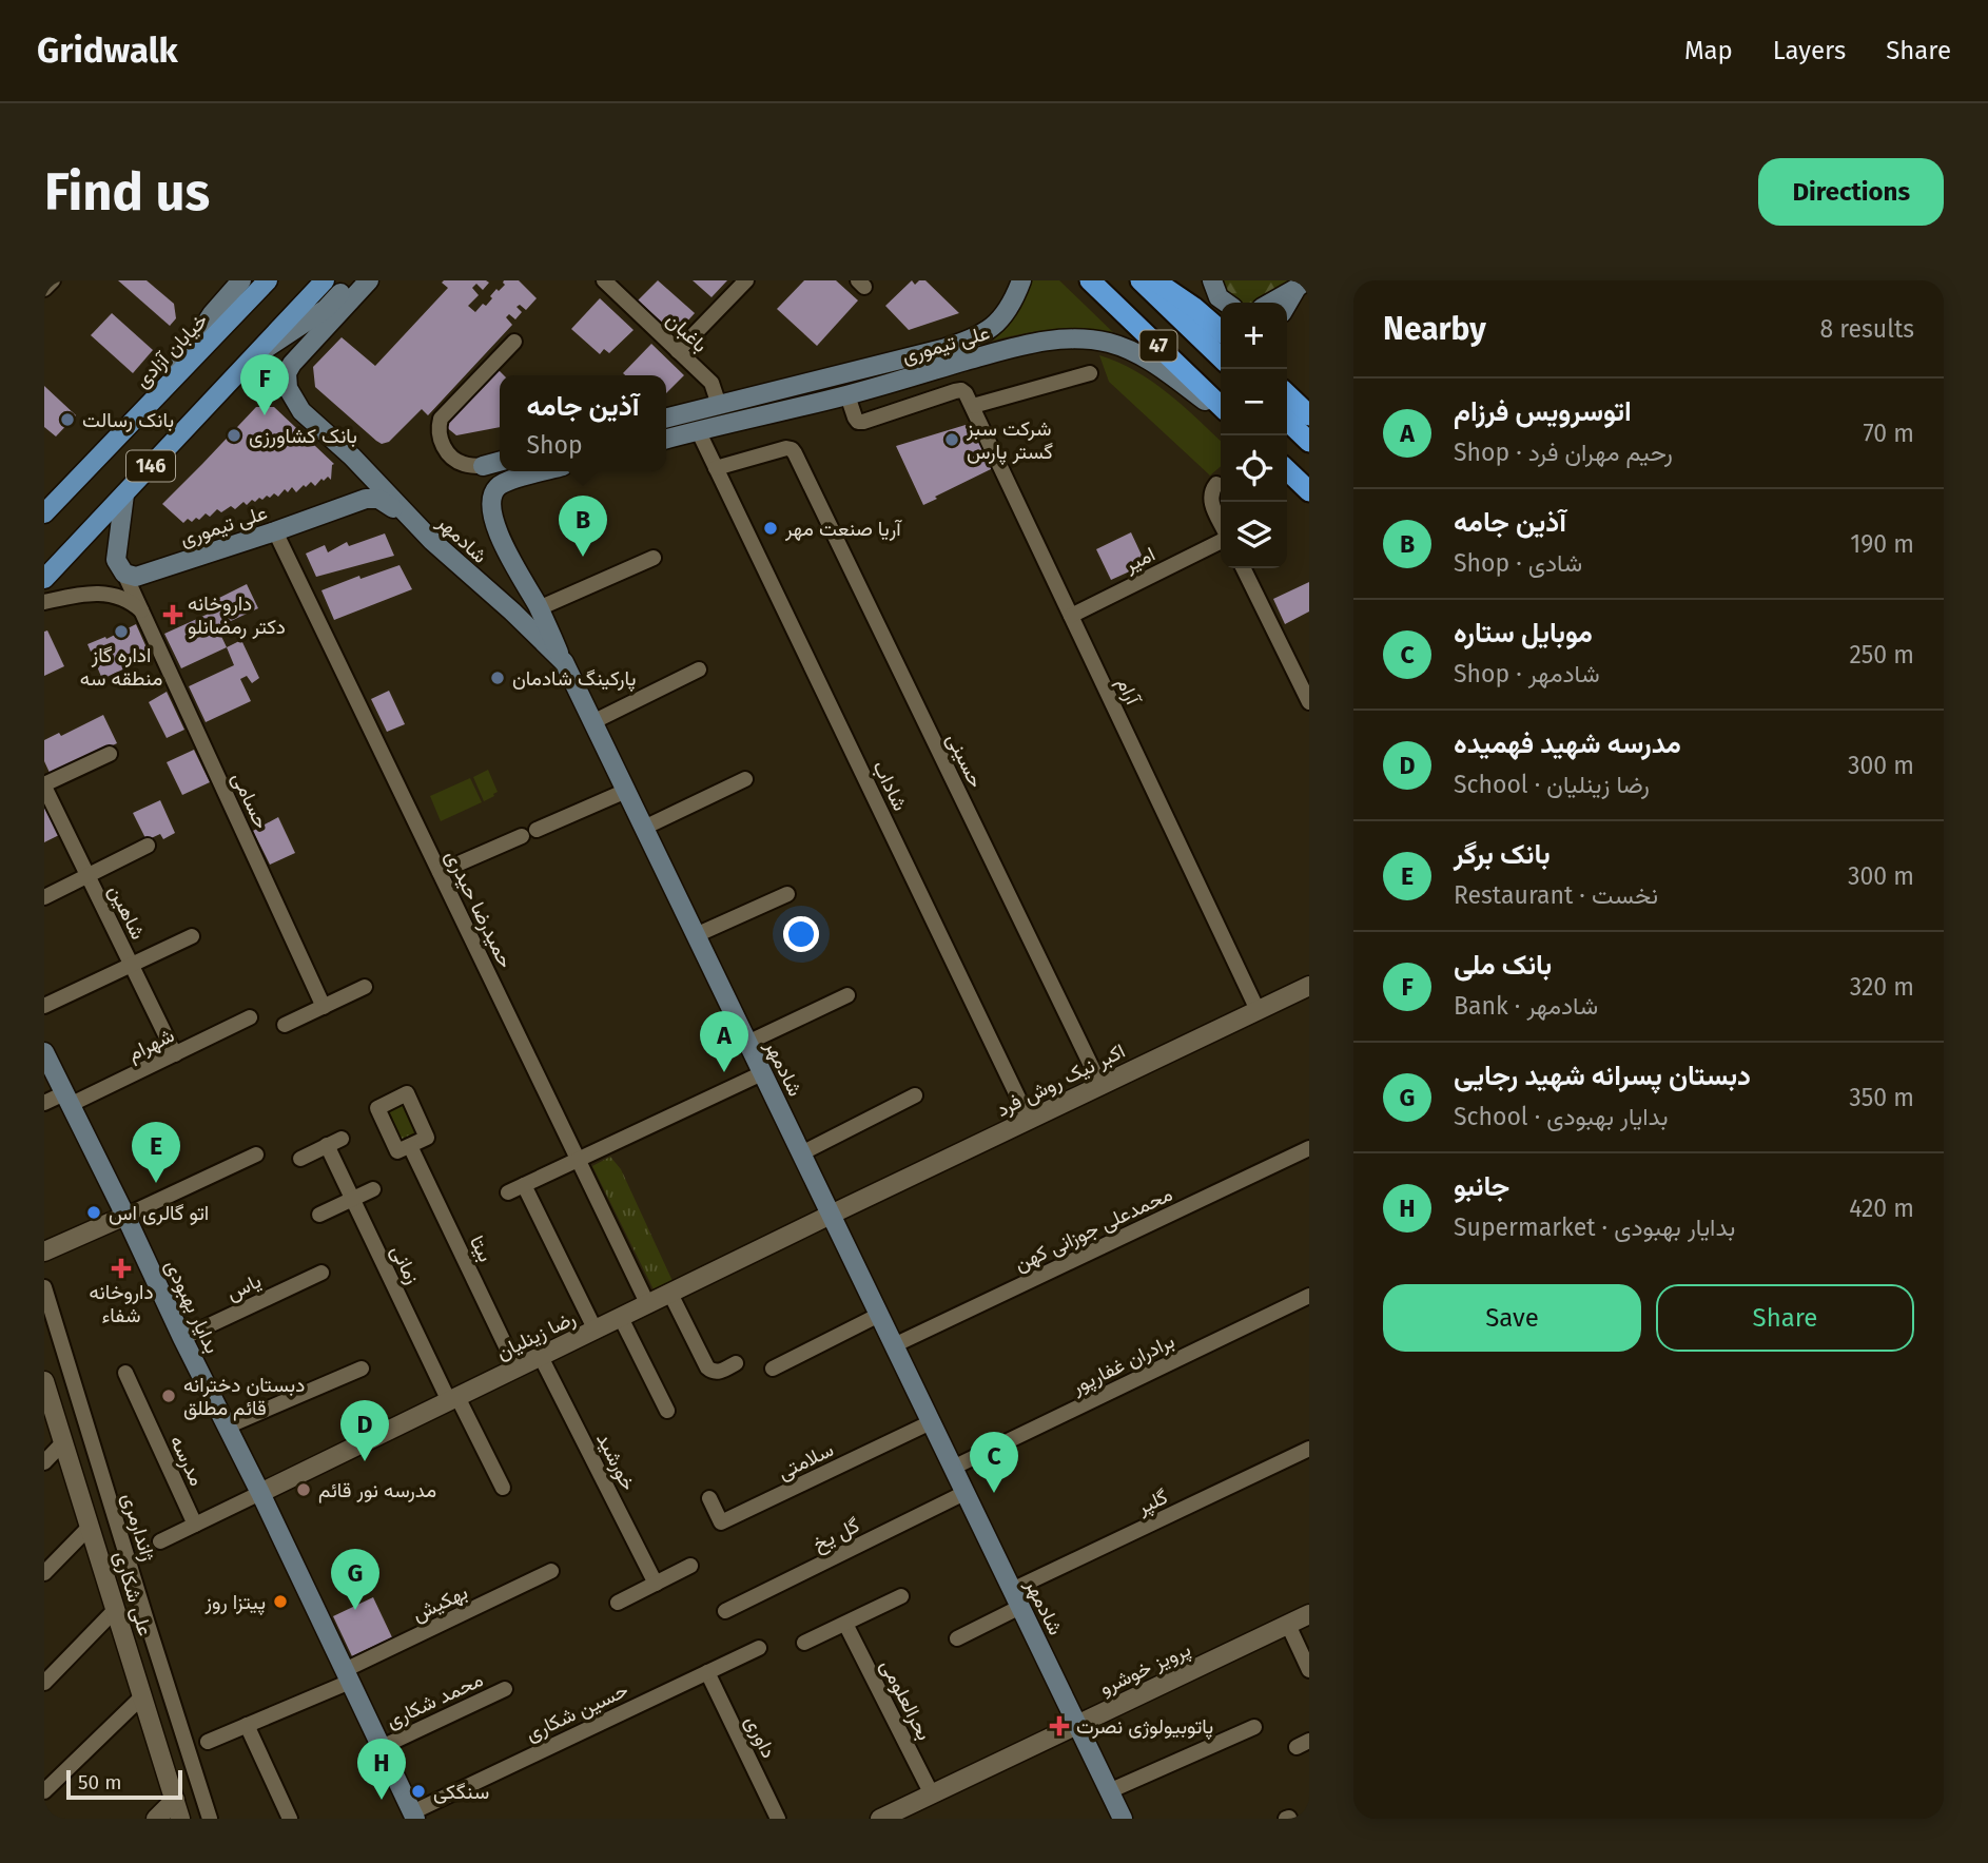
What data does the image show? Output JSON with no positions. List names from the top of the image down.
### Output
{
  "streets": {
    "highway": ["47"],
    "main road": [
      "علی تیموری",
      "خیابان آزادی",
      "146",
      "شادمهر",
      "بدایار بهبودی"
    ],
    "street": [
      "باغبان",
      "امیر",
      "آرام",
      "حسینی",
      "شاداب",
      "حسامی",
      "حمیدرضا حیدری",
      "شاهین",
      "شهرام",
      "اکبر نیک روش فرد",
      "محمدعلی جوزانی کهن",
      "بیتا",
      "زمانی",
      "یاس",
      "رضا زینلیان",
      "برادران غفارپور",
      "مدرسه",
      "سلامتی",
      "خورشید",
      "گلپر",
      "ژاندارمری",
      "گل یخ",
      "علی شکاری",
      "بهکیش",
      "پرویز خوشرو",
      "محمد شکاری",
      "بحرالعلومی",
      "حسین شکاری",
      "داوری"
    ]
  },
  "crossings": [
    ["باغبان", "علی تیموری"],
    ["علی تیموری", "شادمهر"],
    ["علی تیموری", "آرام"],
    ["علی تیموری", "شاداب"],
    ["علی تیموری", "حسامی"],
    ["علی تیموری", "حمیدرضا حیدری"],
    ["شادمهر", "اکبر نیک روش فرد"],
    ["شادمهر", "محمدعلی جوزانی کهن"],
    ["شادمهر", "رضا زینلیان"],
    ["شادمهر", "برادران غفارپور"],
    ["شادمهر", "سلامتی"],
    ["شادمهر", "گلپر"],
    ["شادمهر", "گل یخ"],
    ["شادمهر", "پرویز خوشرو"],
    ["امیر", "آرام"],
    ["آرام", "اکبر نیک روش فرد"],
    ["حسینی", "شاداب"],
    ["حسینی", "اکبر نیک روش فرد"],
    ["شاداب", "اکبر نیک روش فرد"],
    ["حمیدرضا حیدری", "رضا زینلیان"],
    ["شاهین", "شهرام"],
    ["شهرام", "بدایار بهبودی"],
    ["اکبر نیک روش فرد", "رضا زینلیان"],
    ["بیتا", "رضا زینلیان"],
    ["زمانی", "رضا زینلیان"],
    ["یاس", "بدایار بهبودی"],
    ["بدایار بهبودی", "رضا زینلیان"],
    ["بدایار بهبودی", "بهکیش"],
    ["بدایار بهبودی", "محمد شکاری"],
    ["بدایار بهبودی", "حسین شکاری"],
    ["رضا زینلیان", "خورشید"],
    ["پرویز خوشرو", "بحرالعلومی"],
    ["حسین شکاری", "داوری"]
  ],
  "places": {
    "other": [
      "بانک رسالت",
      "بانک کشاورزی",
      "شرکت سبز گستر پارس",
      "آریا صنعت مهر",
      "اداره گاز منطقه سه",
      "پارکینگ شادمان",
      "اتو گالری اس",
      "دبستان دخترانه قائم مطلق",
      "مدرسه نور قائم",
      "پیتزا روز",
      "سنگکی"
    ],
    "health": ["داروخانه دکتر رمضانلو", "داروخانه شفاء", "پاتوبیولوژی نصرت"]
  },
  "scale_bar": "50 m",
  "page": {
    "header": "Gridwalk",
    "nav": ["Map", "Layers", "Share"],
    "buttons": [
      "Directions",
      ["Save", "Share"]
    ],
    "title": "Find us",
    "heading": ["Nearby", "8 results"],
    "map_buttons": ["+", "−"],
    "pins": [
      "F",
      "B",
      "A",
      "E",
      "D",
      "C",
      "G",
      "H"
    ],
    "popup": ["آذین جامه", "Shop"],
    "list": [
      {
        "mark": "A",
        "name": "اتوسرویس فرزام",
        "note": "Shop · رحیم مهران فرد",
        "value": "70 m"
      },
      {
        "mark": "B",
        "name": "آذین جامه",
        "note": "Shop · شادی",
        "value": "190 m"
      },
      {
        "mark": "C",
        "name": "موبایل ستاره",
        "note": "Shop · شادمهر",
        "value": "250 m"
      },
      {
        "mark": "D",
        "name": "مدرسه شهید فهمیده",
        "note": "School · رضا زینلیان",
        "value": "300 m"
      },
      {
        "mark": "E",
        "name": "بانک برگر",
        "note": "Restaurant · نخست",
        "value": "300 m"
      },
      {
        "mark": "F",
        "name": "بانک ملی",
        "note": "Bank · شادمهر",
        "value": "320 m"
      },
      {
        "mark": "G",
        "name": "دبستان پسرانه شهید رجایی",
        "note": "School · بدایار بهبودی",
        "value": "350 m"
      },
      {
        "mark": "H",
        "name": "جانبو",
        "note": "Supermarket · بدایار بهبودی",
        "value": "420 m"
      }
    ],
    "scale": "50 m"
  }
}
